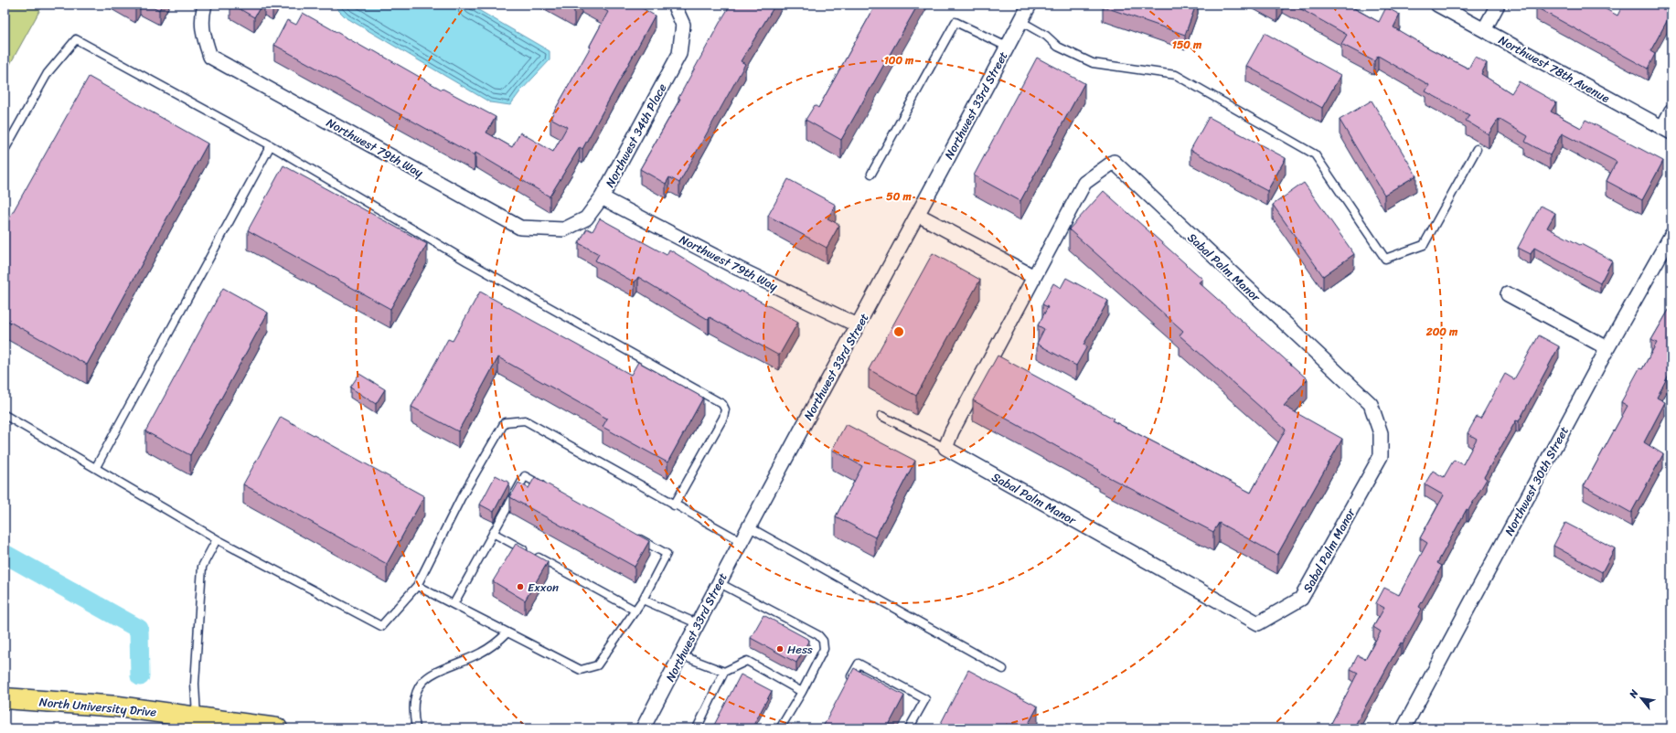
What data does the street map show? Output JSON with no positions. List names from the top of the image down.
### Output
{
  "streets": {
    "main road": ["North University Drive"],
    "street": [
      "Northwest 78th Avenue",
      "Northwest 33rd Street",
      "Northwest 34th Place",
      "Northwest 79th Way",
      "Sabal Palm Manor",
      "Northwest 30th Street"
    ]
  },
  "crossings": [
    ["Northwest 33rd Street", "Northwest 79th Way"],
    ["Northwest 34th Place", "Northwest 79th Way"]
  ],
  "places": ["Exxon", "Hess"],
  "north": "top left",
  "rings": [
    "150 m",
    "100 m",
    "50 m",
    "200 m"
  ]
}
